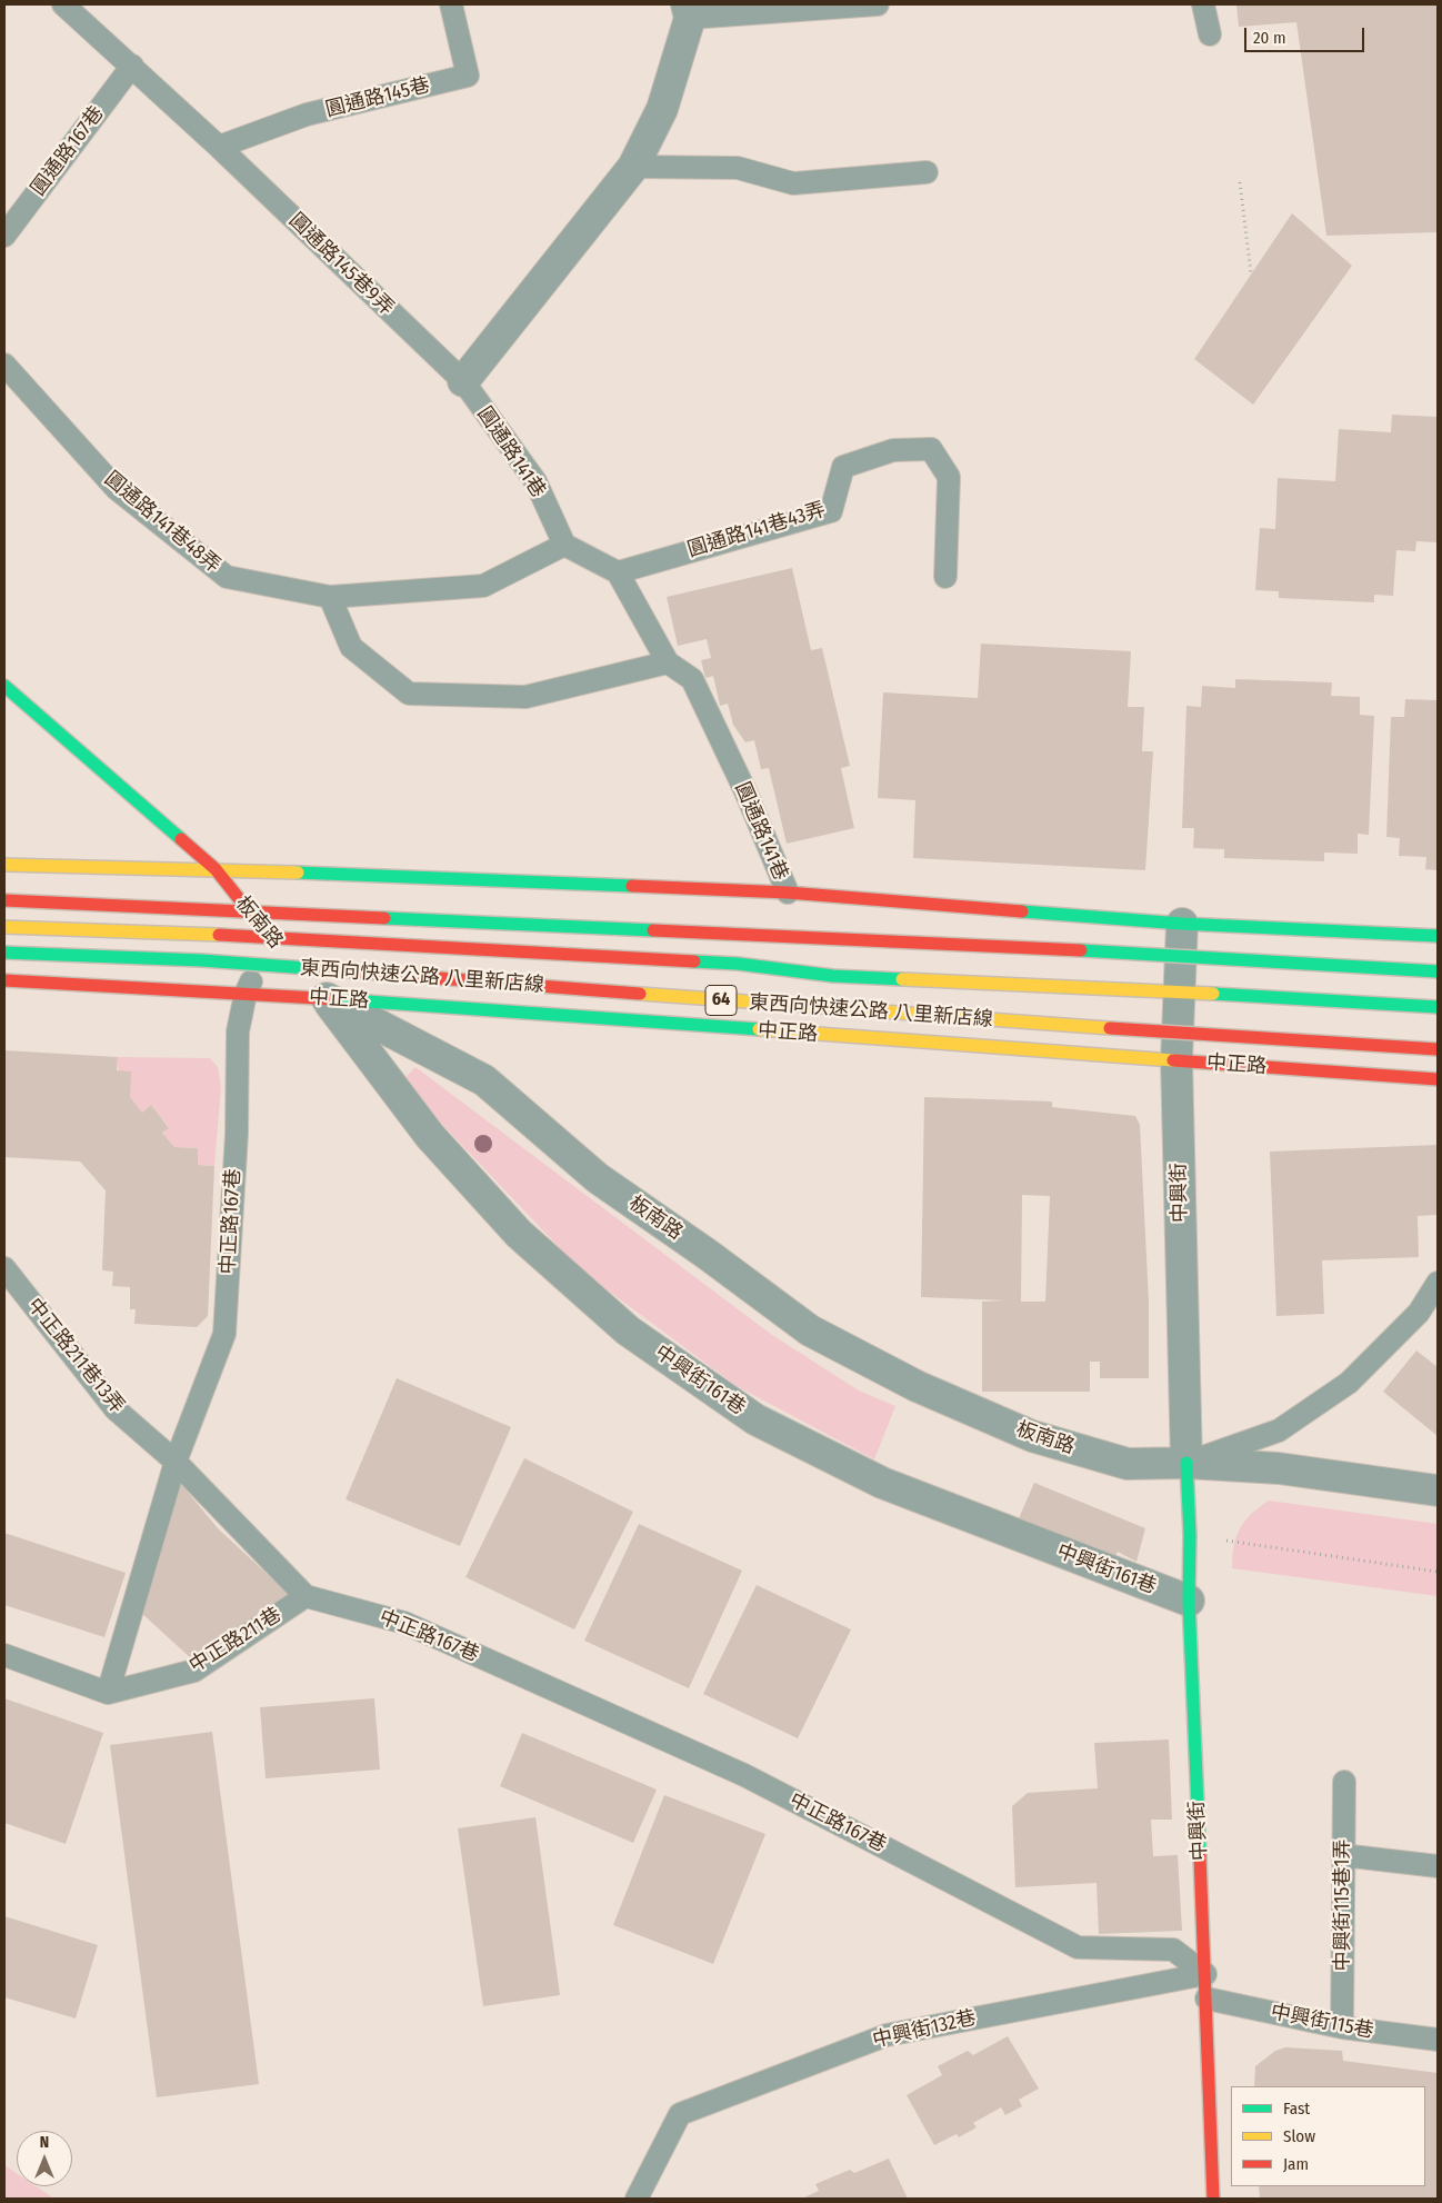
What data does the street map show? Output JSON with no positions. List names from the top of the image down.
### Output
{
  "streets": {
    "main road": [
      "板南路",
      "東西向快速公路 八里新店線",
      "中正路",
      "64",
      "中興街"
    ],
    "street": ["中興街161巷"],
    "lane": [
      "圓通路145巷",
      "圓通路167巷",
      "圓通路145巷9弄",
      "圓通路141巷",
      "圓通路141巷48弄",
      "圓通路141巷43弄",
      "中正路167巷",
      "中正路211巷13弄",
      "中正路211巷",
      "中興街115巷1弄",
      "中興街115巷",
      "中興街132巷"
    ]
  },
  "crossings": [
    ["圓通路145巷", "圓通路145巷9弄"],
    ["圓通路145巷9弄", "圓通路141巷"],
    ["圓通路141巷", "圓通路141巷48弄"],
    ["圓通路141巷", "圓通路141巷43弄"],
    ["板南路", "中正路"],
    ["板南路", "中興街"],
    ["板南路", "中正路167巷"],
    ["板南路", "中興街161巷"],
    ["中正路", "中興街"],
    ["中正路", "中正路167巷"],
    ["中正路", "中興街161巷"],
    ["中興街", "中正路167巷"],
    ["中興街", "中興街161巷"],
    ["中興街", "中興街115巷"],
    ["中興街", "中興街132巷"],
    ["中正路167巷", "中正路211巷13弄"],
    ["中正路167巷", "中正路211巷"],
    ["中正路167巷", "中興街132巷"],
    ["中興街115巷1弄", "中興街115巷"]
  ],
  "legend": ["Fast", "Slow", "Jam"],
  "scale_bar": "20 m",
  "north": "top"
}
